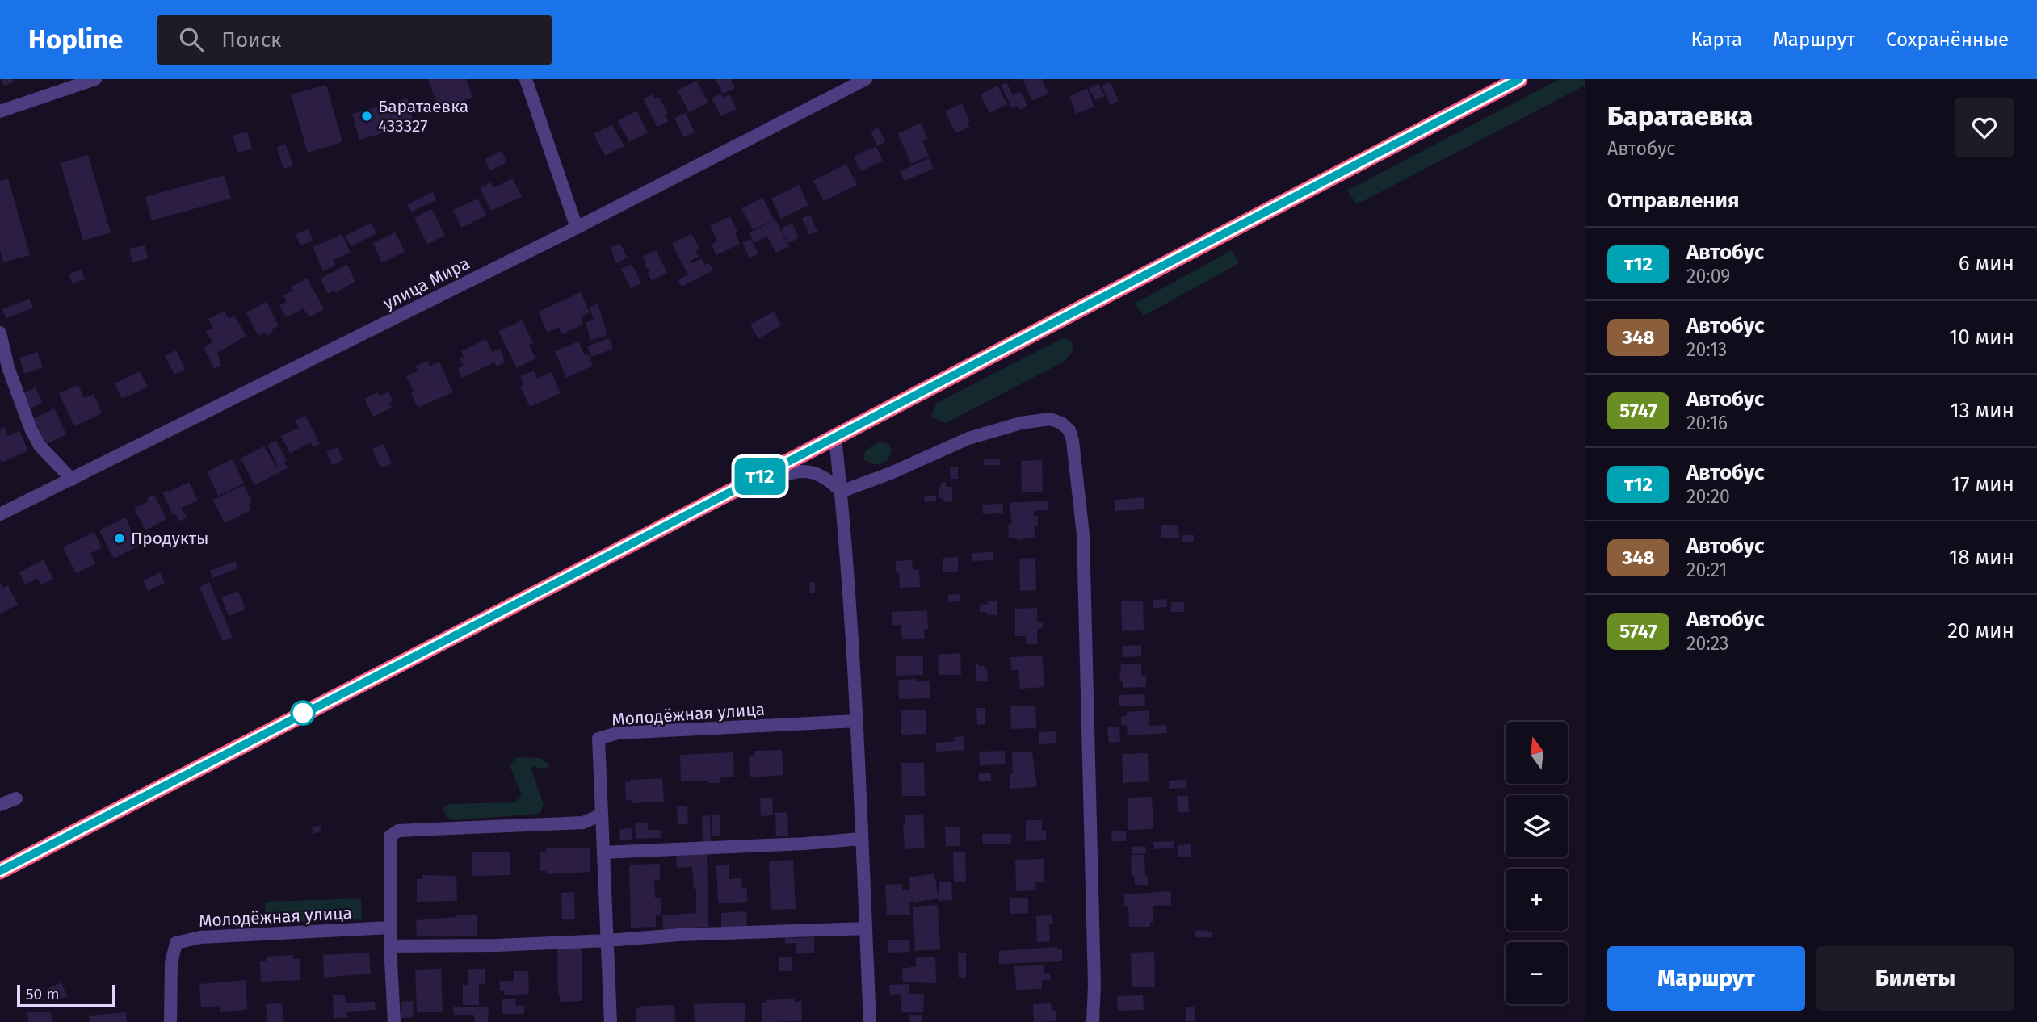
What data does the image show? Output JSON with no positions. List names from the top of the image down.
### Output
{
  "streets": {
    "street": ["улица Мира", "Молодёжная улица"]
  },
  "places": ["Баратаевка 433327", "Продукты"],
  "lines": ["bus line т12"],
  "scale_bar": "50 m",
  "north": "top",
  "page": {
    "header": "Hopline",
    "search": "Поиск",
    "nav": ["Карта", "Маршрут", "Сохранённые"],
    "on_map": "т12",
    "heading": [
      ["Баратаевка", "Автобус"],
      "Отправления"
    ],
    "list": [
      {
        "mark": "т12",
        "name": "Автобус",
        "note": "20:09",
        "value": "6 мин"
      },
      {
        "mark": "348",
        "name": "Автобус",
        "note": "20:13",
        "value": "10 мин"
      },
      {
        "mark": "5747",
        "name": "Автобус",
        "note": "20:16",
        "value": "13 мин"
      },
      {
        "mark": "т12",
        "name": "Автобус",
        "note": "20:20",
        "value": "17 мин"
      },
      {
        "mark": "348",
        "name": "Автобус",
        "note": "20:21",
        "value": "18 мин"
      },
      {
        "mark": "5747",
        "name": "Автобус",
        "note": "20:23",
        "value": "20 мин"
      }
    ],
    "map_buttons": ["+", "−"],
    "buttons": ["Маршрут", "Билеты"],
    "scale": "50 m"
  }
}
